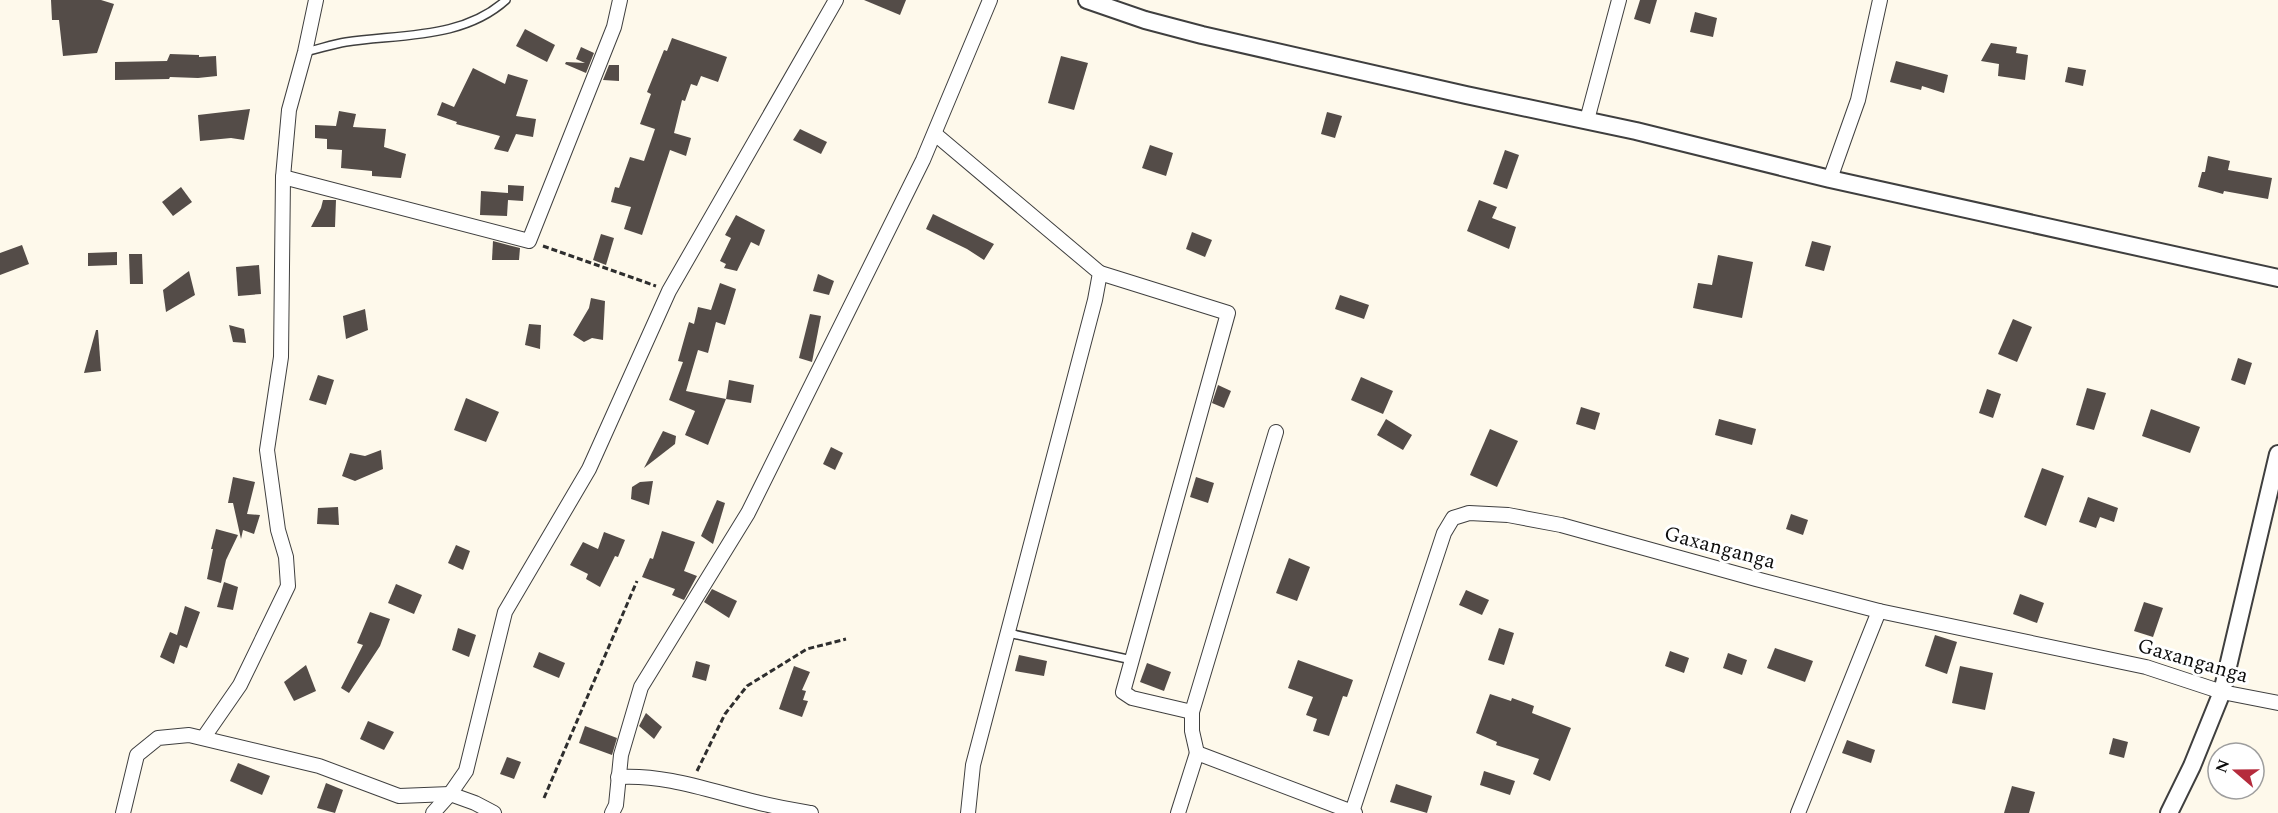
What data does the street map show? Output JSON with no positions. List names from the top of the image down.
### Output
{
  "streets": {
    "street": ["Gaxanganga"]
  },
  "north": "left"
}
